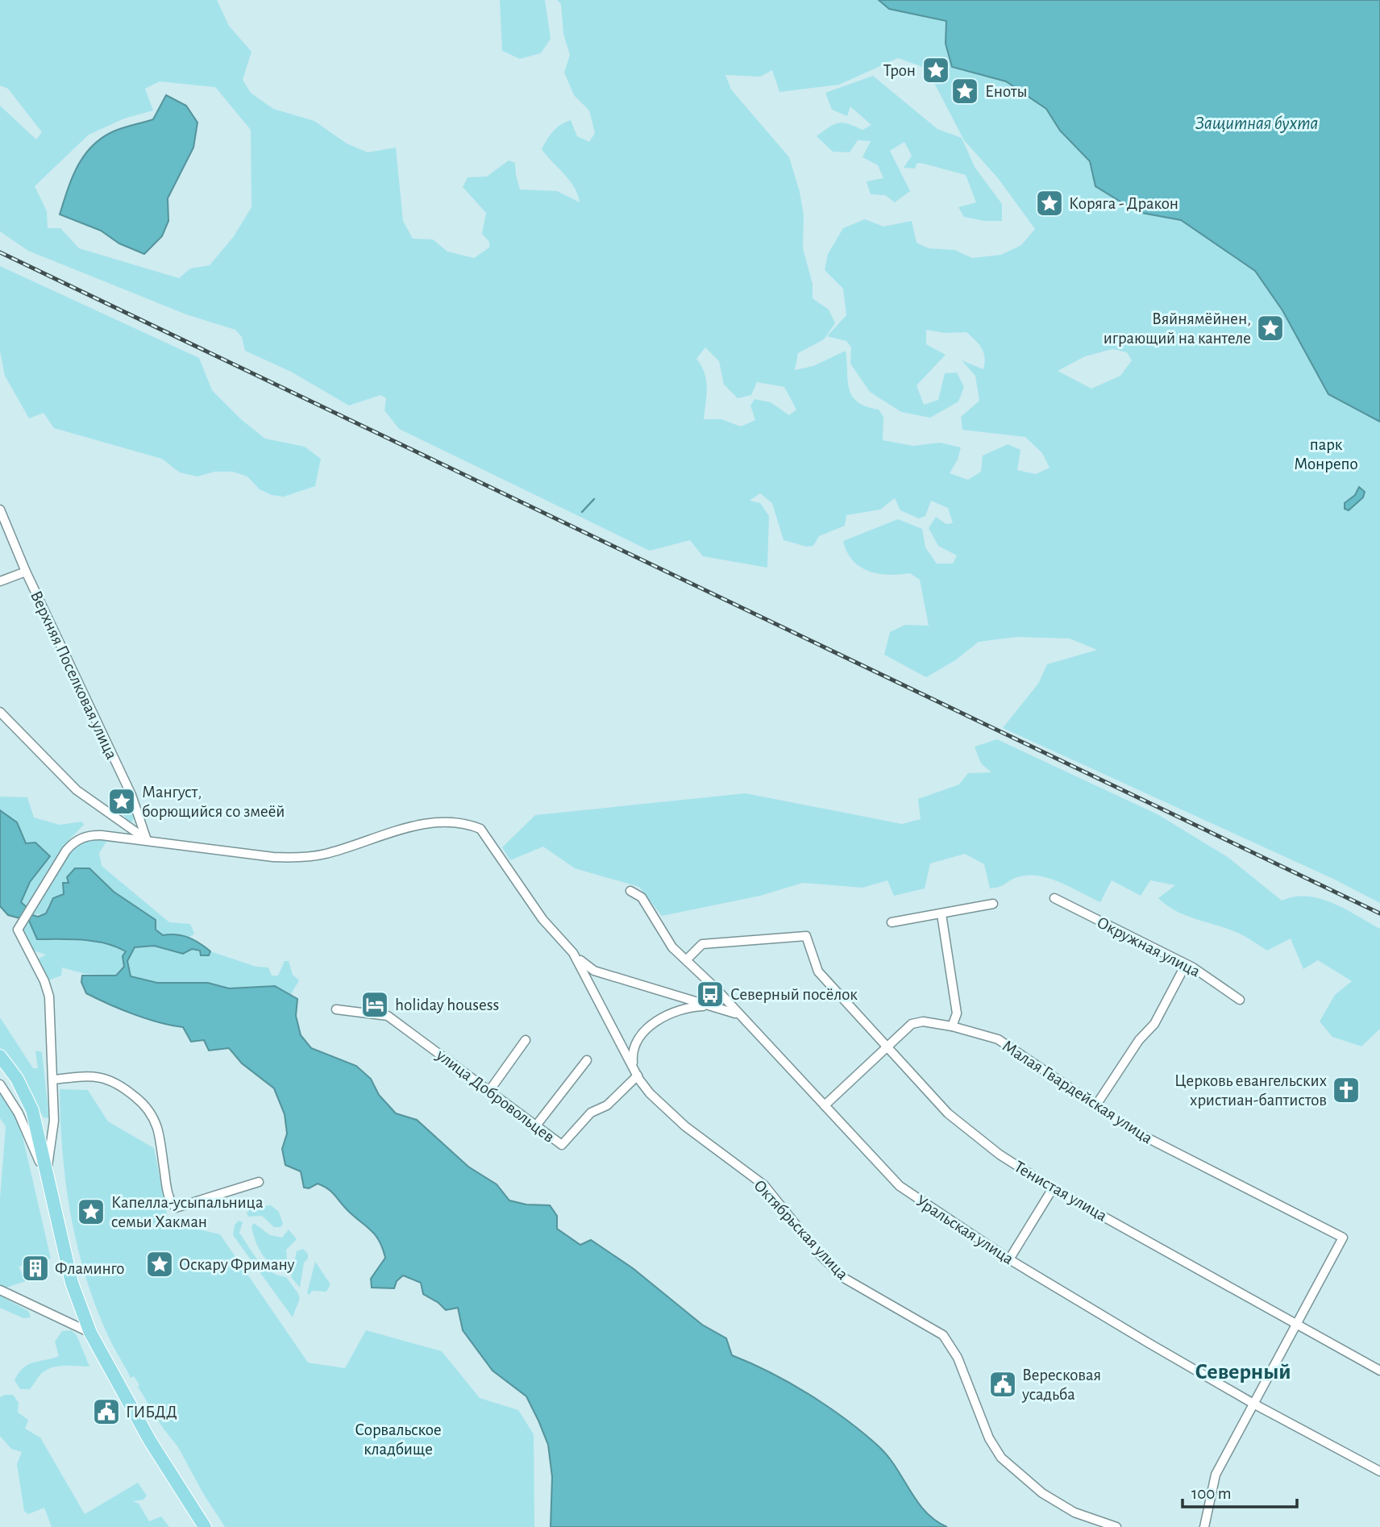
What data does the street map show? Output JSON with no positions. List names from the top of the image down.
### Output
{
  "streets": {
    "street": [
      "Верхняя Поселковая улица",
      "Окружная улица",
      "Малая Гвардейская улица",
      "улица Добровольцев",
      "Тенистая улица",
      "Октябрьская улица",
      "Уральская улица"
    ]
  },
  "crossings": [
    ["Верхняя Поселковая улица", "Октябрьская улица"],
    ["Малая Гвардейская улица", "Тенистая улица"],
    ["Малая Гвардейская улица", "Уральская улица"],
    ["улица Добровольцев", "Октябрьская улица"],
    ["Тенистая улица", "Уральская улица"]
  ],
  "districts": ["Северный"],
  "water": ["Защитная бухта"],
  "parks": ["парк Монрепо", "Сорвальское кладбище"],
  "places": {
    "place": [
      "Трон",
      "Еноты",
      "Коряга - Дракон",
      "Вяйнямёйнен, играющий на кантеле",
      "Мангуст, борющийся со змеёй",
      "Капелла-усыпальница семьи Хакман",
      "Оскару Фриману"
    ],
    "bus stop": ["Северный посёлок"],
    "hotel": ["holiday housess"],
    "church": ["Церковь евангельских христиан-баптистов"],
    "building": ["Фламинго"],
    "public building": ["Вересковая усадьба", "ГИБДД"]
  },
  "scale_bar": "100 m"
}
